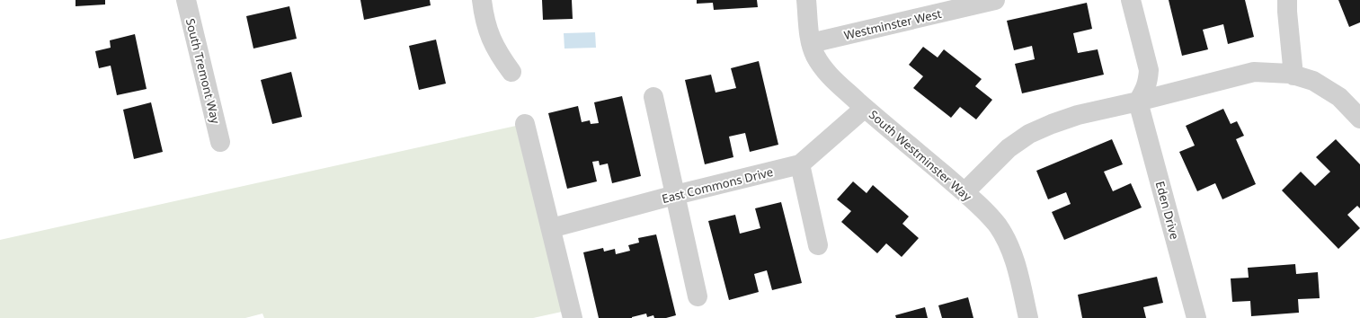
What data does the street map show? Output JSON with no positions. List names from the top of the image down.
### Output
{
  "streets": {
    "street": [
      "Westminster West",
      "South Tremont Way",
      "South Westminster Way",
      "East Commons Drive",
      "Eden Drive"
    ]
  },
  "crossings": [
    ["Westminster West", "South Westminster Way"],
    ["South Westminster Way", "East Commons Drive"]
  ]
}
